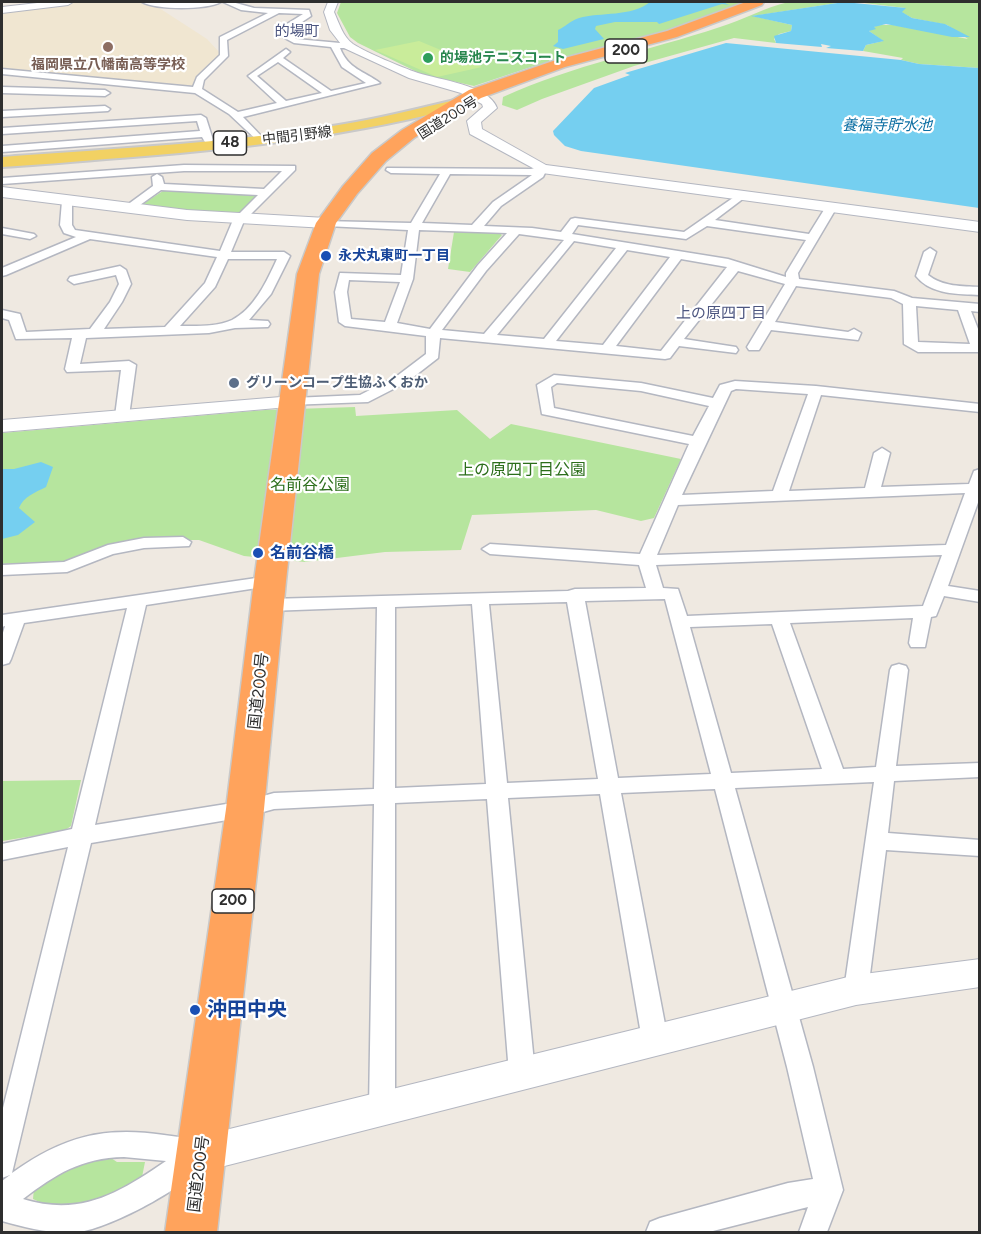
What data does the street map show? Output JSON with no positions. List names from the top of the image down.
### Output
{
  "streets": {
    "highway": ["200", "国道200号"],
    "main road": ["中間引野線", "48"]
  },
  "crossings": [
    ["国道200号", "中間引野線"]
  ],
  "districts": ["的場町", "上の原四丁目"],
  "water": ["養福寺貯水池"],
  "parks": ["上の原四丁目公園", "名前谷公園"],
  "places": [
    "福岡県立八幡南高等学校",
    "的場池テニスコート",
    "永犬丸東町一丁目",
    "グリーンコープ生協ふくおか",
    "名前谷橋",
    "沖田中央"
  ]
}
